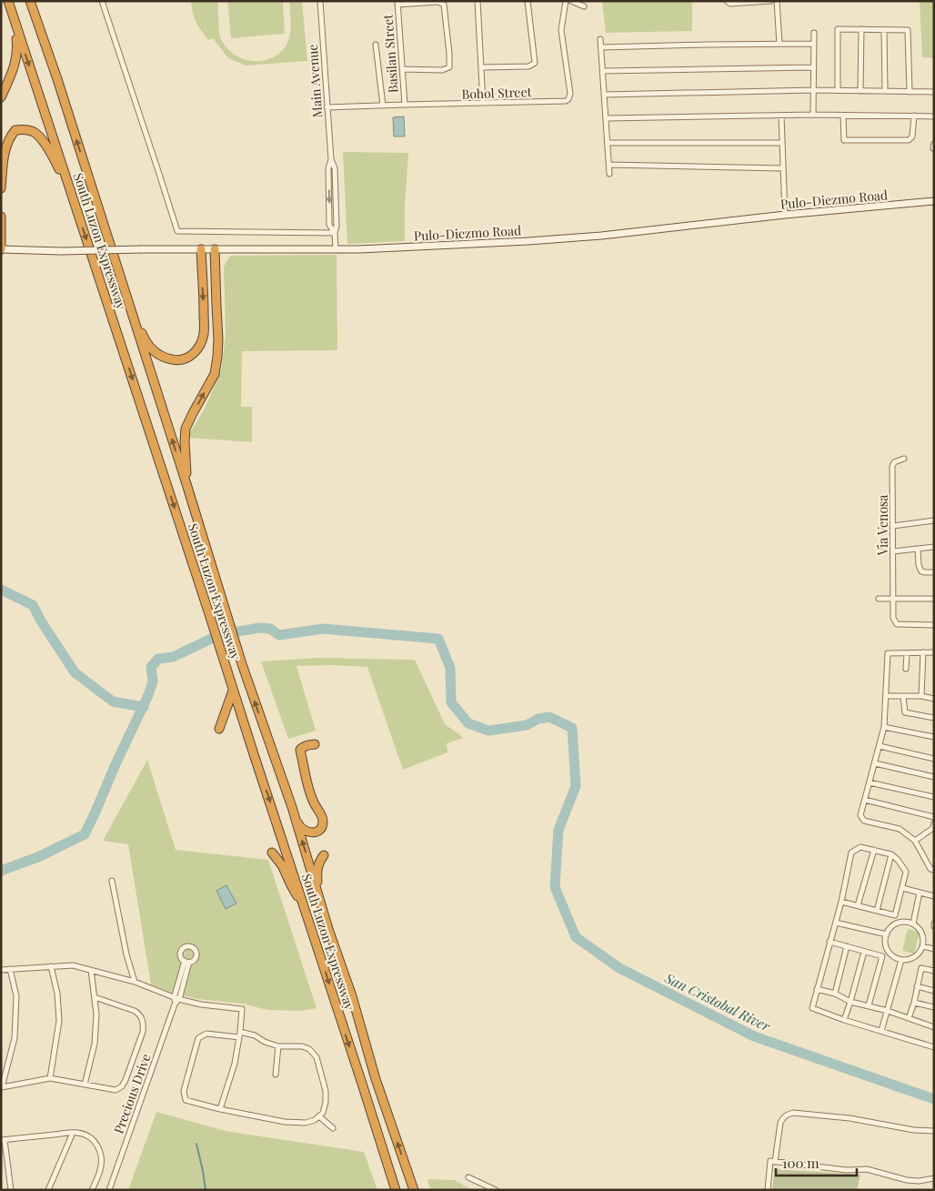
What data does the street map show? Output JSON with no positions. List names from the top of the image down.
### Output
{
  "streets": {
    "highway": ["South Luzon Expressway"],
    "main road": ["Pulo-Diezmo Road"],
    "street": [
      "Basilan Street",
      "Main Avenue",
      "Bohol Street",
      "Via Venosa",
      "Precious Drive"
    ]
  },
  "crossings": [
    ["Basilan Street", "Bohol Street"],
    ["Main Avenue", "Bohol Street"],
    ["Main Avenue", "Pulo-Diezmo Road"]
  ],
  "water": ["San Cristobal River"],
  "scale_bar": "100 m"
}
